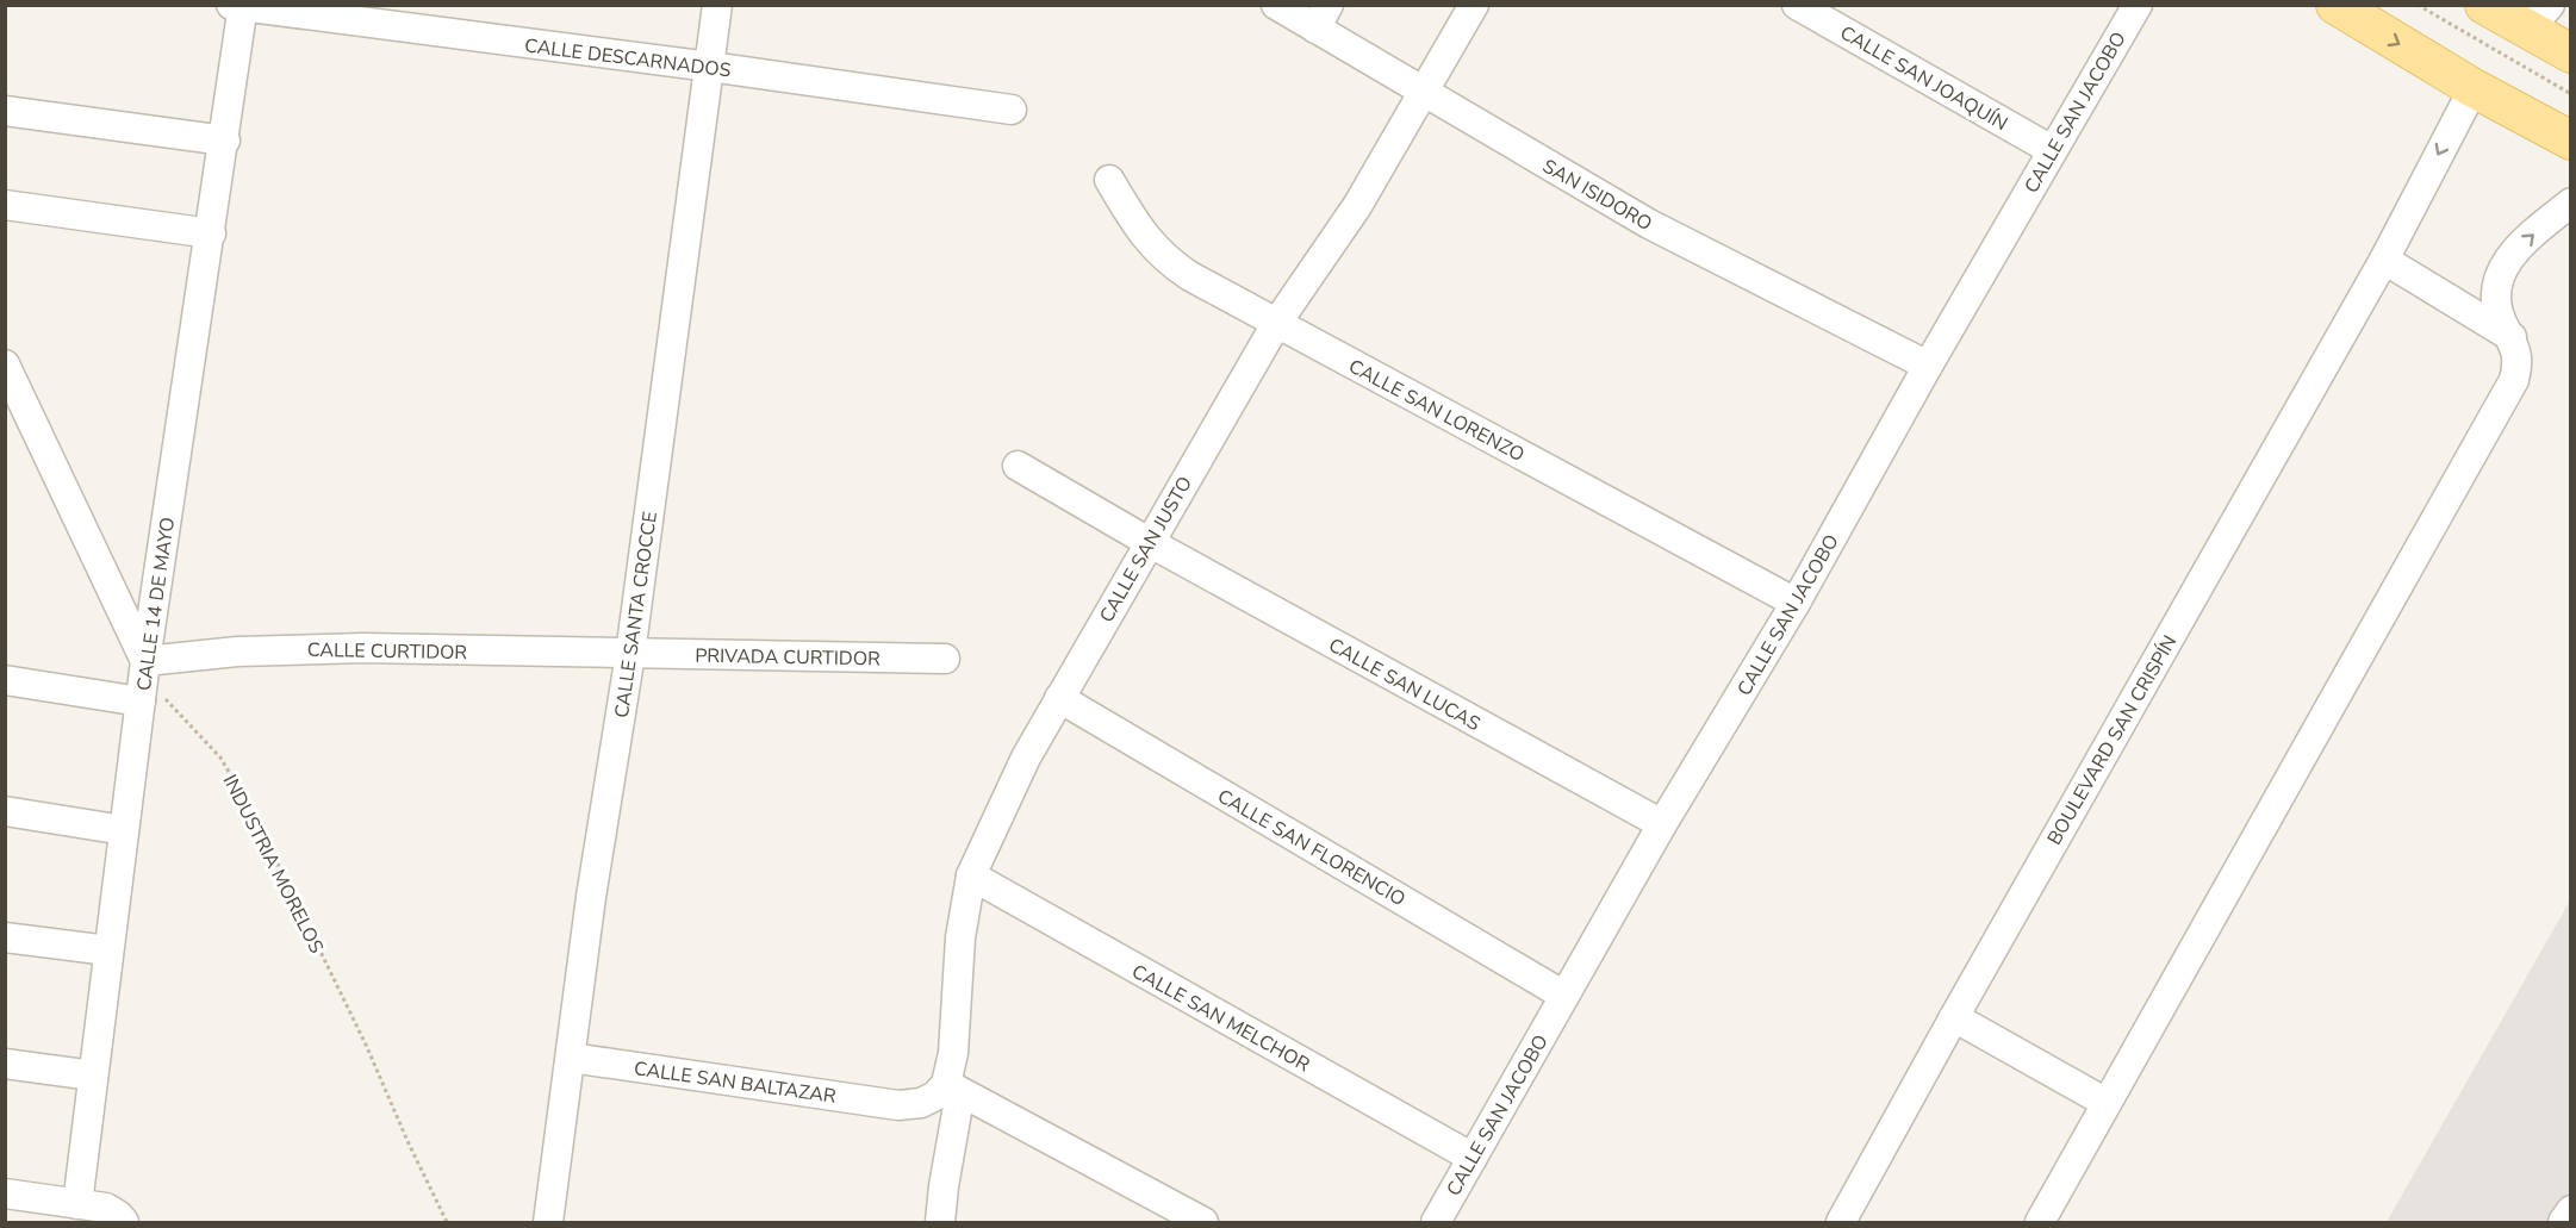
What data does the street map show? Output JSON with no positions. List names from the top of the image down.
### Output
{
  "streets": {
    "street": [
      "CALLE DESCARNADOS",
      "CALLE SAN JOAQUÍN",
      "CALLE SAN JACOBO",
      "SAN ISIDORO",
      "CALLE SAN LORENZO",
      "CALLE SAN JUSTO",
      "CALLE 14 DE MAYO",
      "CALLE SANTA CROCCE",
      "CALLE CURTIDOR",
      "PRIVADA CURTIDOR",
      "CALLE SAN LUCAS",
      "BOULEVARD SAN CRISPÍN",
      "CALLE SAN FLORENCIO",
      "CALLE SAN MELCHOR",
      "CALLE SAN BALTAZAR"
    ],
    "path": ["INDUSTRIA MORELOS"]
  },
  "crossings": [
    ["CALLE DESCARNADOS", "CALLE 14 DE MAYO"],
    ["CALLE DESCARNADOS", "CALLE SANTA CROCCE"],
    ["CALLE SAN JOAQUÍN", "CALLE SAN JACOBO"],
    ["CALLE SAN JACOBO", "SAN ISIDORO"],
    ["CALLE SAN JACOBO", "CALLE SAN LORENZO"],
    ["CALLE SAN JACOBO", "CALLE SAN LUCAS"],
    ["CALLE SAN JACOBO", "CALLE SAN FLORENCIO"],
    ["CALLE SAN JACOBO", "CALLE SAN MELCHOR"],
    ["SAN ISIDORO", "CALLE SAN JUSTO"],
    ["CALLE SAN LORENZO", "CALLE SAN JUSTO"],
    ["CALLE SAN JUSTO", "CALLE SAN LUCAS"],
    ["CALLE SAN JUSTO", "CALLE SAN FLORENCIO"],
    ["CALLE SAN JUSTO", "CALLE SAN MELCHOR"],
    ["CALLE SAN JUSTO", "CALLE SAN BALTAZAR"],
    ["CALLE 14 DE MAYO", "CALLE CURTIDOR"],
    ["CALLE 14 DE MAYO", "INDUSTRIA MORELOS"],
    ["CALLE SANTA CROCCE", "CALLE CURTIDOR"],
    ["CALLE SANTA CROCCE", "PRIVADA CURTIDOR"],
    ["CALLE SANTA CROCCE", "CALLE SAN BALTAZAR"],
    ["CALLE CURTIDOR", "PRIVADA CURTIDOR"],
    ["CALLE CURTIDOR", "INDUSTRIA MORELOS"]
  ]
}
